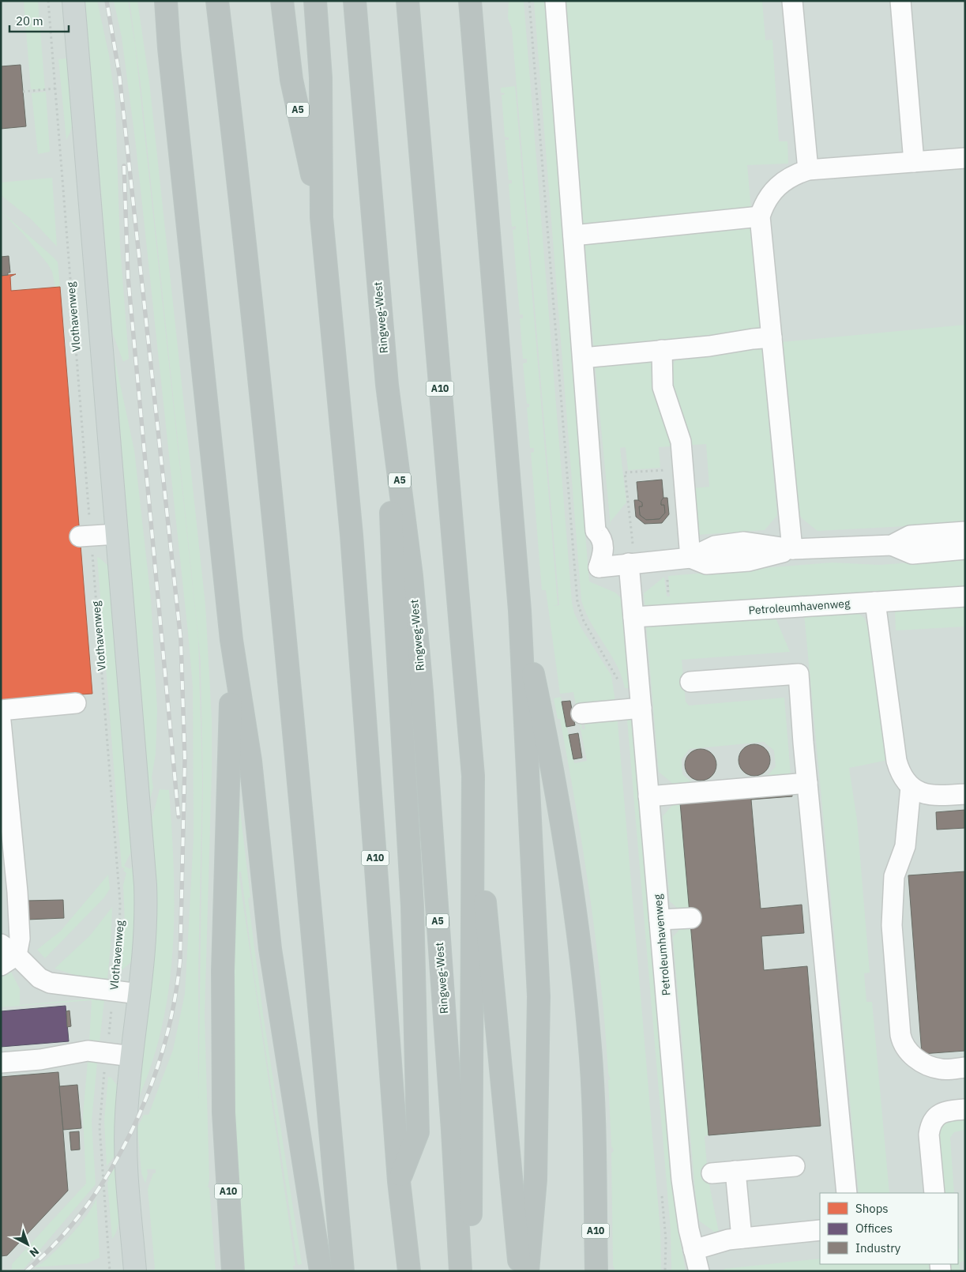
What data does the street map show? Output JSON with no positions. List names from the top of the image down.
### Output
{
  "streets": {
    "highway": ["A5", "Ringweg-West", "A10"],
    "street": ["Petroleumhavenweg"],
    "path": ["Vlothavenweg"]
  },
  "crossings": [
    ["A5", "A10"],
    ["Ringweg-West", "A10"]
  ],
  "legend": ["Shops", "Offices", "Industry"],
  "scale_bar": "20 m",
  "north": "bottom right"
}
